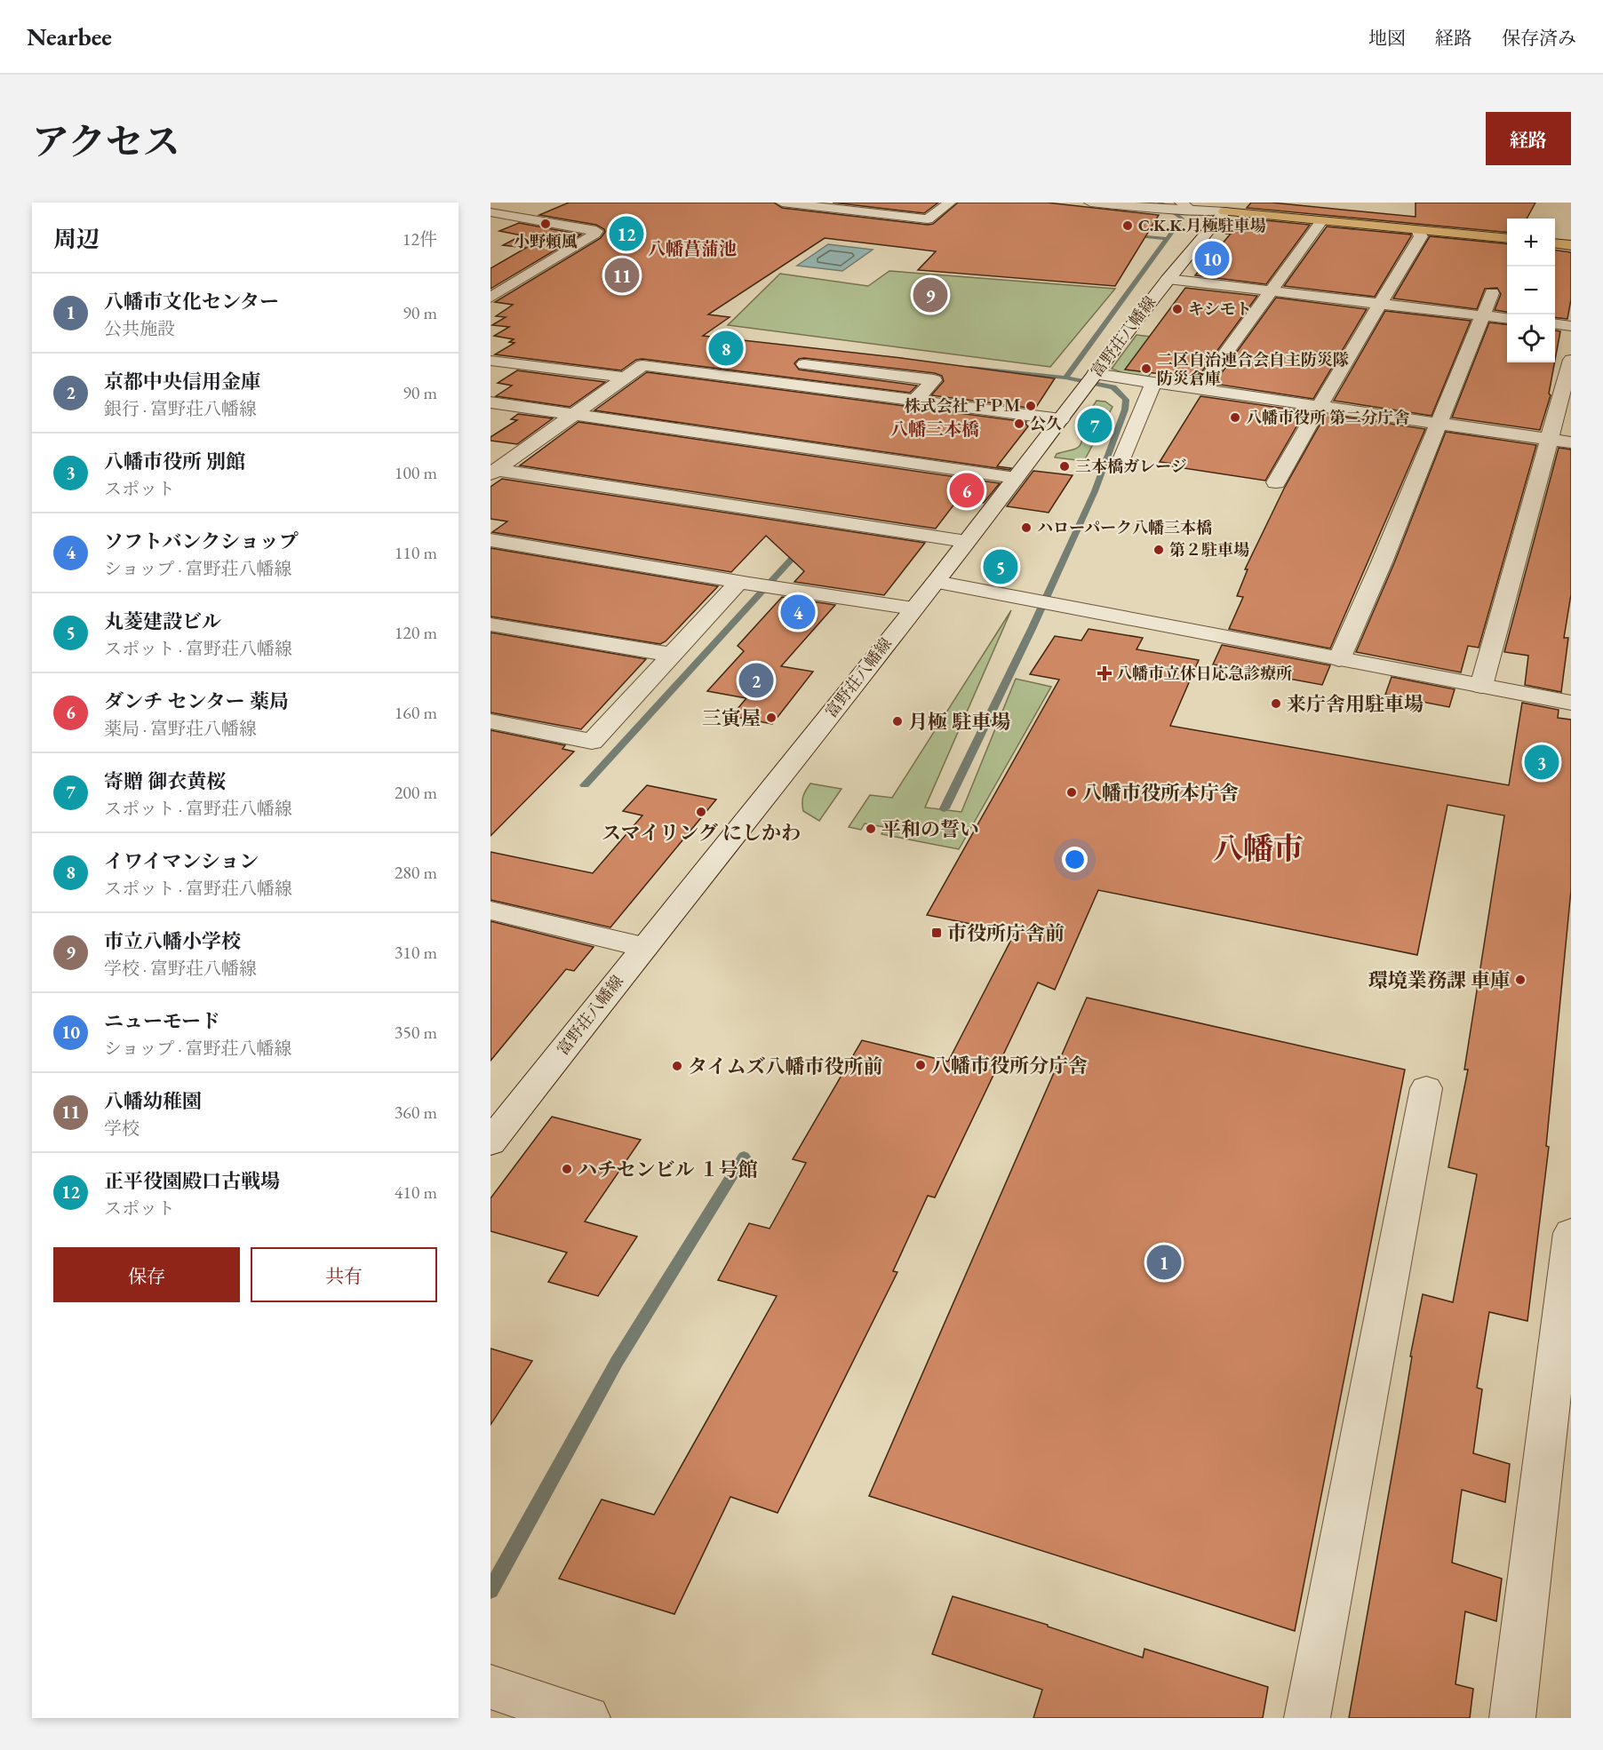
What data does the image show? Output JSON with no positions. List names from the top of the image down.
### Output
{
  "streets": {
    "street": ["富野荘八幡線"]
  },
  "districts": ["八幡菖蒲池", "八幡三本橋", "八幡市"],
  "places": {
    "other": [
      "小野頼風",
      "C.K.K.月極駐車場",
      "キシモト",
      "二区自治連合会自主防災隊 防災倉庫",
      "株式会社 ＦＰＭ",
      "八幡市役所 第二分庁舎",
      "公久",
      "三本橋ガレージ",
      "ハローパーク八幡三本橋",
      "第２駐車場",
      "来庁舎用駐車場",
      "三寅屋",
      "月極 駐車場",
      "八幡市役所本庁舎",
      "スマイリング にしかわ",
      "平和の誓い",
      "環境業務課 車庫",
      "八幡市役所分庁舎",
      "タイムズ八幡市役所前",
      "ハチセンビル １号館"
    ],
    "health": ["八幡市立休日応急診療所"],
    "transit": ["市役所庁舎前"]
  },
  "page": {
    "header": "Nearbee",
    "nav": ["地図", "経路", "保存済み"],
    "title": "アクセス",
    "buttons": [
      "経路",
      ["保存", "共有"]
    ],
    "heading": ["周辺", "12件"],
    "pins": [
      "12",
      "10",
      "11",
      "9",
      "8",
      "7",
      "6",
      "5",
      "4",
      "2",
      "3",
      "1"
    ],
    "map_buttons": ["+", "−"],
    "list": [
      {
        "mark": "1",
        "name": "八幡市文化センター",
        "note": "公共施設",
        "value": "90 m"
      },
      {
        "mark": "2",
        "name": "京都中央信用金庫",
        "note": "銀行 · 富野荘八幡線",
        "value": "90 m"
      },
      {
        "mark": "3",
        "name": "八幡市役所 別館",
        "note": "スポット",
        "value": "100 m"
      },
      {
        "mark": "4",
        "name": "ソフトバンクショップ",
        "note": "ショップ · 富野荘八幡線",
        "value": "110 m"
      },
      {
        "mark": "5",
        "name": "丸菱建設ビル",
        "note": "スポット · 富野荘八幡線",
        "value": "120 m"
      },
      {
        "mark": "6",
        "name": "ダンチ センター 薬局",
        "note": "薬局 · 富野荘八幡線",
        "value": "160 m"
      },
      {
        "mark": "7",
        "name": "寄贈 御衣黄桜",
        "note": "スポット · 富野荘八幡線",
        "value": "200 m"
      },
      {
        "mark": "8",
        "name": "イワイマンション",
        "note": "スポット · 富野荘八幡線",
        "value": "280 m"
      },
      {
        "mark": "9",
        "name": "市立八幡小学校",
        "note": "学校 · 富野荘八幡線",
        "value": "310 m"
      },
      {
        "mark": "10",
        "name": "ニューモード",
        "note": "ショップ · 富野荘八幡線",
        "value": "350 m"
      },
      {
        "mark": "11",
        "name": "八幡幼稚園",
        "note": "学校",
        "value": "360 m"
      },
      {
        "mark": "12",
        "name": "正平役園殿口古戦場",
        "note": "スポット",
        "value": "410 m"
      }
    ]
  }
}
